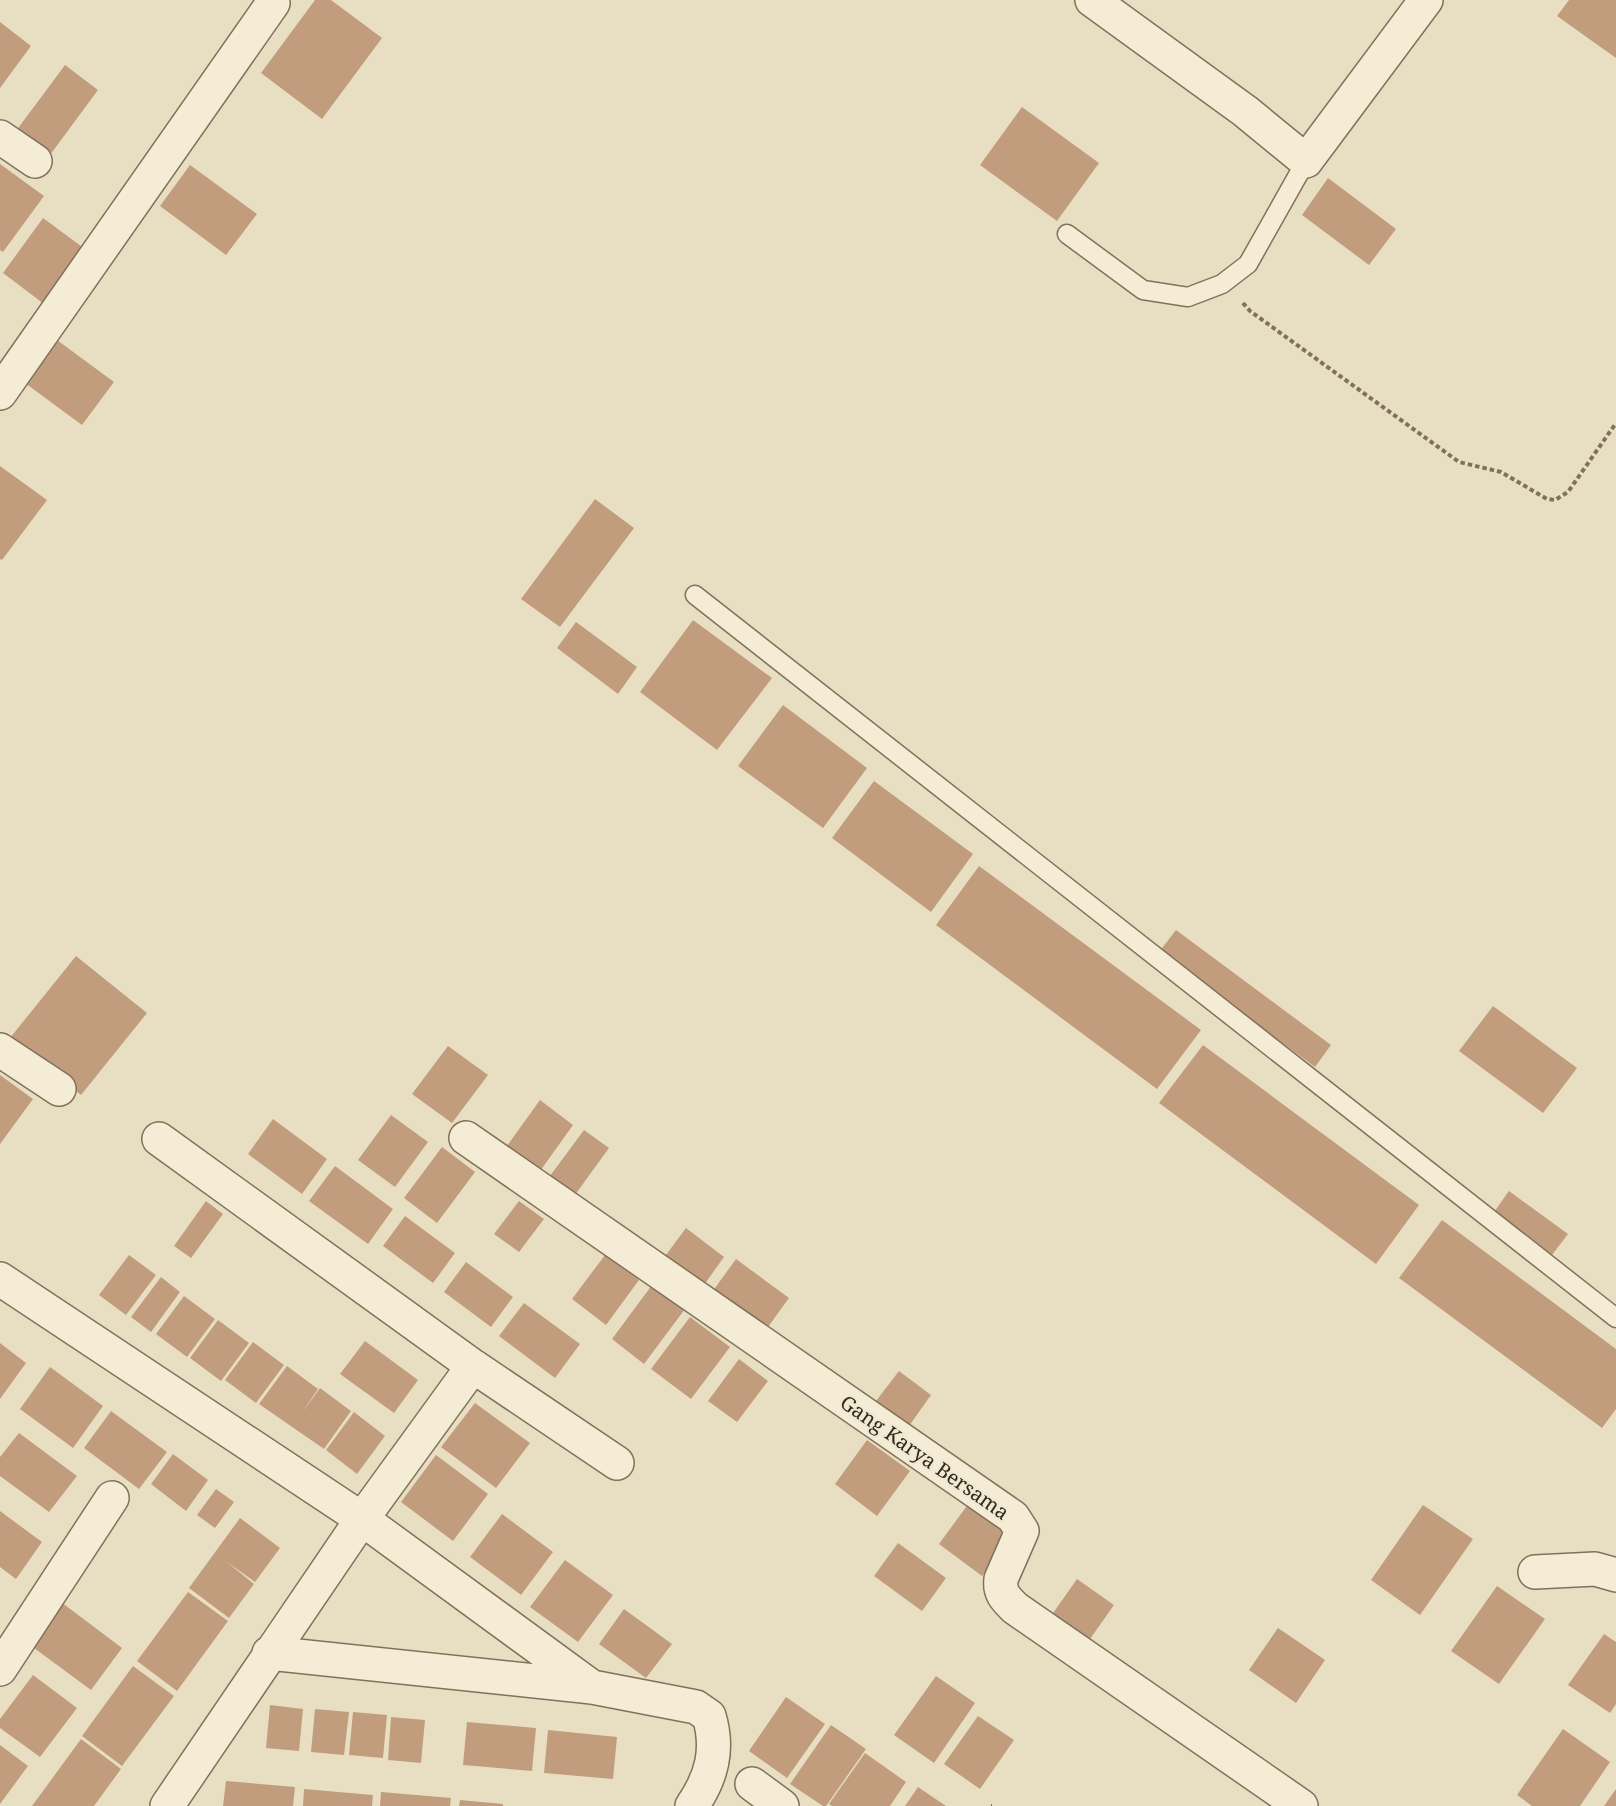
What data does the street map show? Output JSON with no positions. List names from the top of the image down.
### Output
{
  "streets": {
    "street": ["Gang Karya Bersama"]
  }
}
